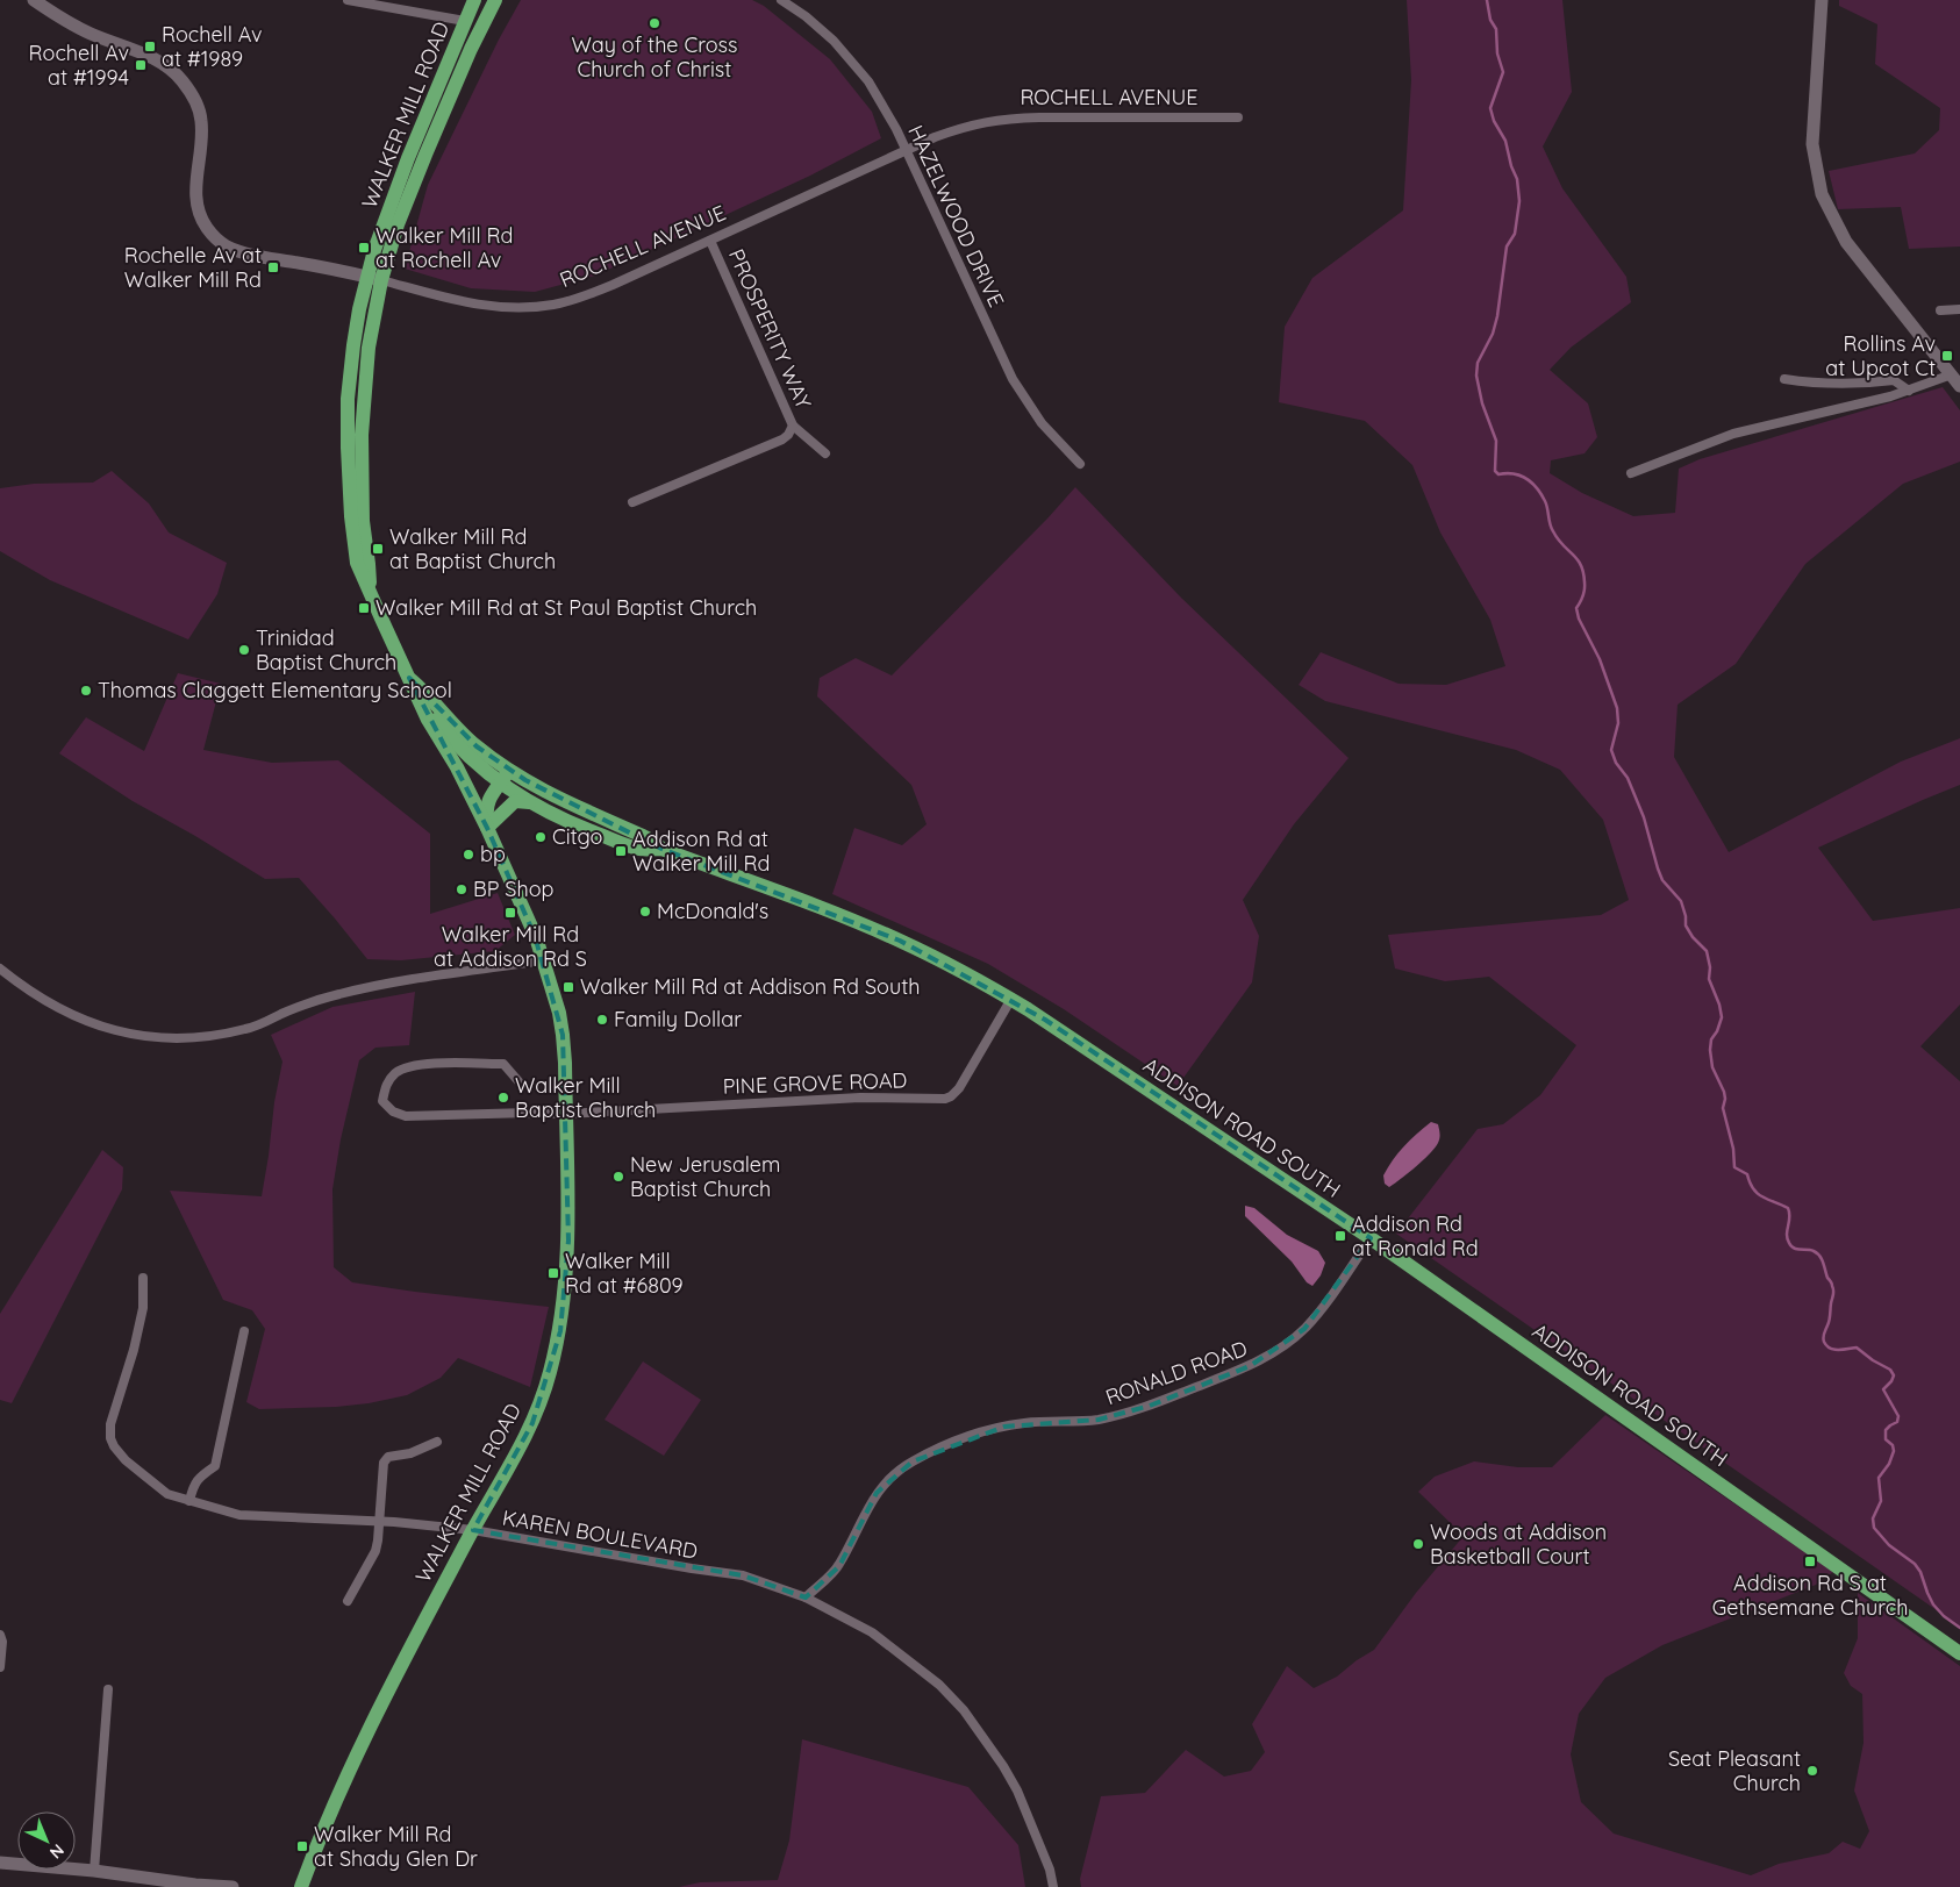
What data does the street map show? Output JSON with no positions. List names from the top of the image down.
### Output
{
  "streets": {
    "main road": ["WALKER MILL ROAD", "ADDISON ROAD SOUTH"],
    "street": [
      "ROCHELL AVENUE",
      "HAZELWOOD DRIVE",
      "PROSPERITY WAY",
      "PINE GROVE ROAD",
      "RONALD ROAD",
      "KAREN BOULEVARD"
    ]
  },
  "crossings": [
    ["ROCHELL AVENUE", "WALKER MILL ROAD"],
    ["ROCHELL AVENUE", "HAZELWOOD DRIVE"],
    ["ROCHELL AVENUE", "PROSPERITY WAY"],
    ["WALKER MILL ROAD", "PINE GROVE ROAD"],
    ["WALKER MILL ROAD", "ADDISON ROAD SOUTH"],
    ["WALKER MILL ROAD", "KAREN BOULEVARD"],
    ["PINE GROVE ROAD", "ADDISON ROAD SOUTH"],
    ["ADDISON ROAD SOUTH", "RONALD ROAD"],
    ["RONALD ROAD", "KAREN BOULEVARD"]
  ],
  "places": {
    "other": [
      "Way of the Cross Church of Christ",
      "Trinidad Baptist Church",
      "Thomas Claggett Elementary School",
      "Citgo",
      "bp",
      "BP Shop",
      "McDonald's",
      "Family Dollar",
      "Walker Mill Baptist Church",
      "New Jerusalem Baptist Church",
      "Woods at Addison Basketball Court",
      "Seat Pleasant Church"
    ],
    "transit": [
      "Rochell Av at #1989",
      "Rochell Av at #1994",
      "Walker Mill Rd at Rochell Av",
      "Rochelle Av at Walker Mill Rd",
      "Rollins Av at Upcot Ct",
      "Walker Mill Rd at Baptist Church",
      "Walker Mill Rd at St Paul Baptist Church",
      "Addison Rd at Walker Mill Rd",
      "Walker Mill Rd at Addison Rd S",
      "Walker Mill Rd at Addison Rd South",
      "Addison Rd at Ronald Rd",
      "Walker Mill Rd at #6809",
      "Addison Rd S at Gethsemane Church",
      "Walker Mill Rd at Shady Glen Dr"
    ]
  },
  "north": "bottom right"
}
